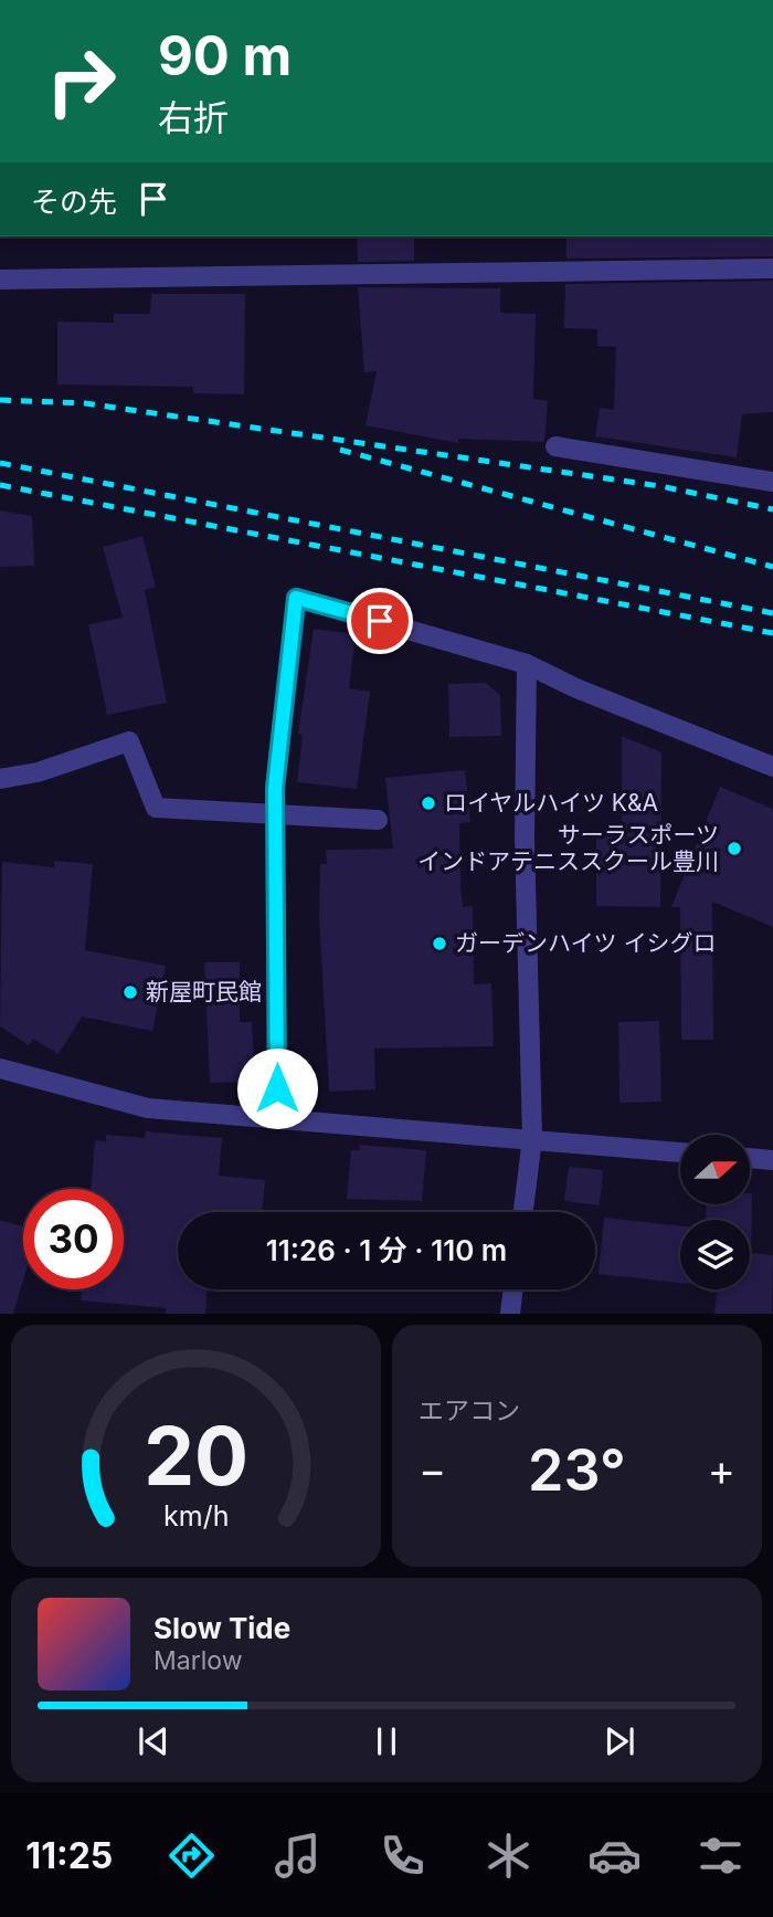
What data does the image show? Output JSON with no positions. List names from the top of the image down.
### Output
{
  "places": [
    "ロイヤルハイツ K&A",
    "サーラスポーツ インドアテニススクール豊川",
    "ガーデンハイツ イシグロ",
    "新屋町民館"
  ],
  "north": "right",
  "page": {
    "turn": ["90 m", "右折"],
    "then": "その先",
    "limit": "30",
    "trip": "11:26 · 1 分 · 110 m",
    "tile": "エアコン",
    "heat": ["−", "23°", "+"],
    "song": ["Slow Tide", "Marlow"],
    "tabs": "11:25",
    "gauge": ["20", "km/h"]
  }
}
